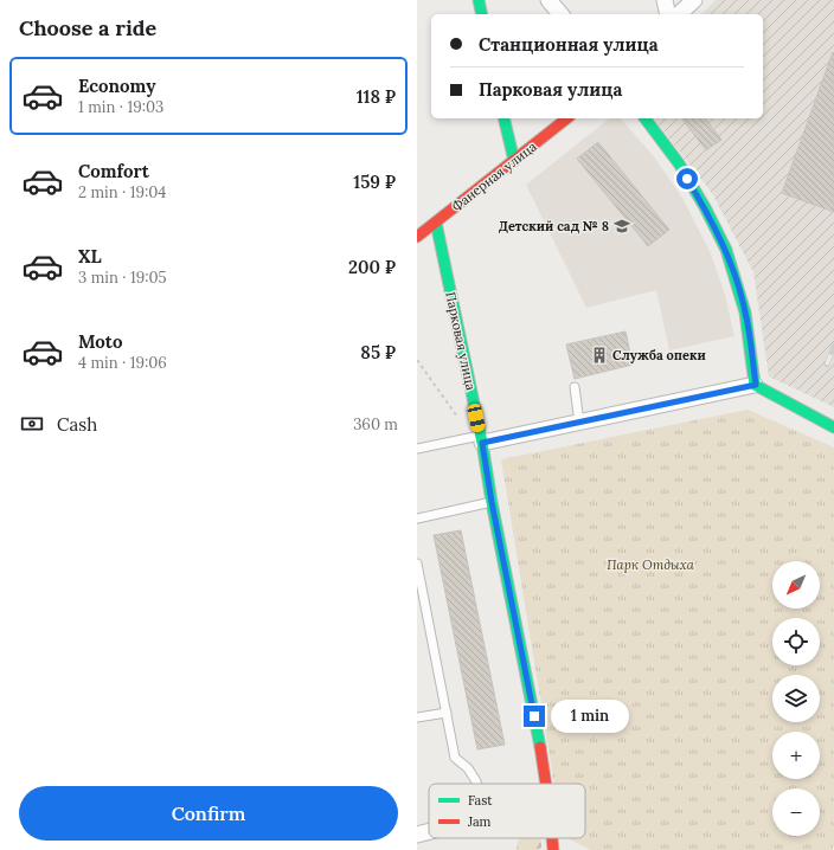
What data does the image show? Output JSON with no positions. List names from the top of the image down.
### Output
{
  "streets": {
    "street": ["Фанерная улица", "Парковая улица"]
  },
  "crossings": [
    ["Фанерная улица", "Парковая улица"]
  ],
  "parks": ["Парк Отдыха"],
  "places": {
    "school or university": ["Детский сад № 8"],
    "building": ["Служба опеки"]
  },
  "legend": ["Fast", "Jam"],
  "north": "bottom left",
  "page": {
    "heading": "Choose a ride",
    "banner": ["Станционная улица", "Парковая улица"],
    "list": [
      {
        "name": "Economy",
        "note": "1 min · 19:03",
        "value": "118 ₽"
      },
      {
        "name": "Comfort",
        "note": "2 min · 19:04",
        "value": "159 ₽"
      },
      {
        "name": "XL",
        "note": "3 min · 19:05",
        "value": "200 ₽"
      },
      {
        "name": "Moto",
        "note": "4 min · 19:06",
        "value": "85 ₽"
      }
    ],
    "pay": ["Cash", "360 m"],
    "map_buttons": ["+", "−"],
    "bubble": "1 min",
    "buttons": "Confirm"
  }
}
